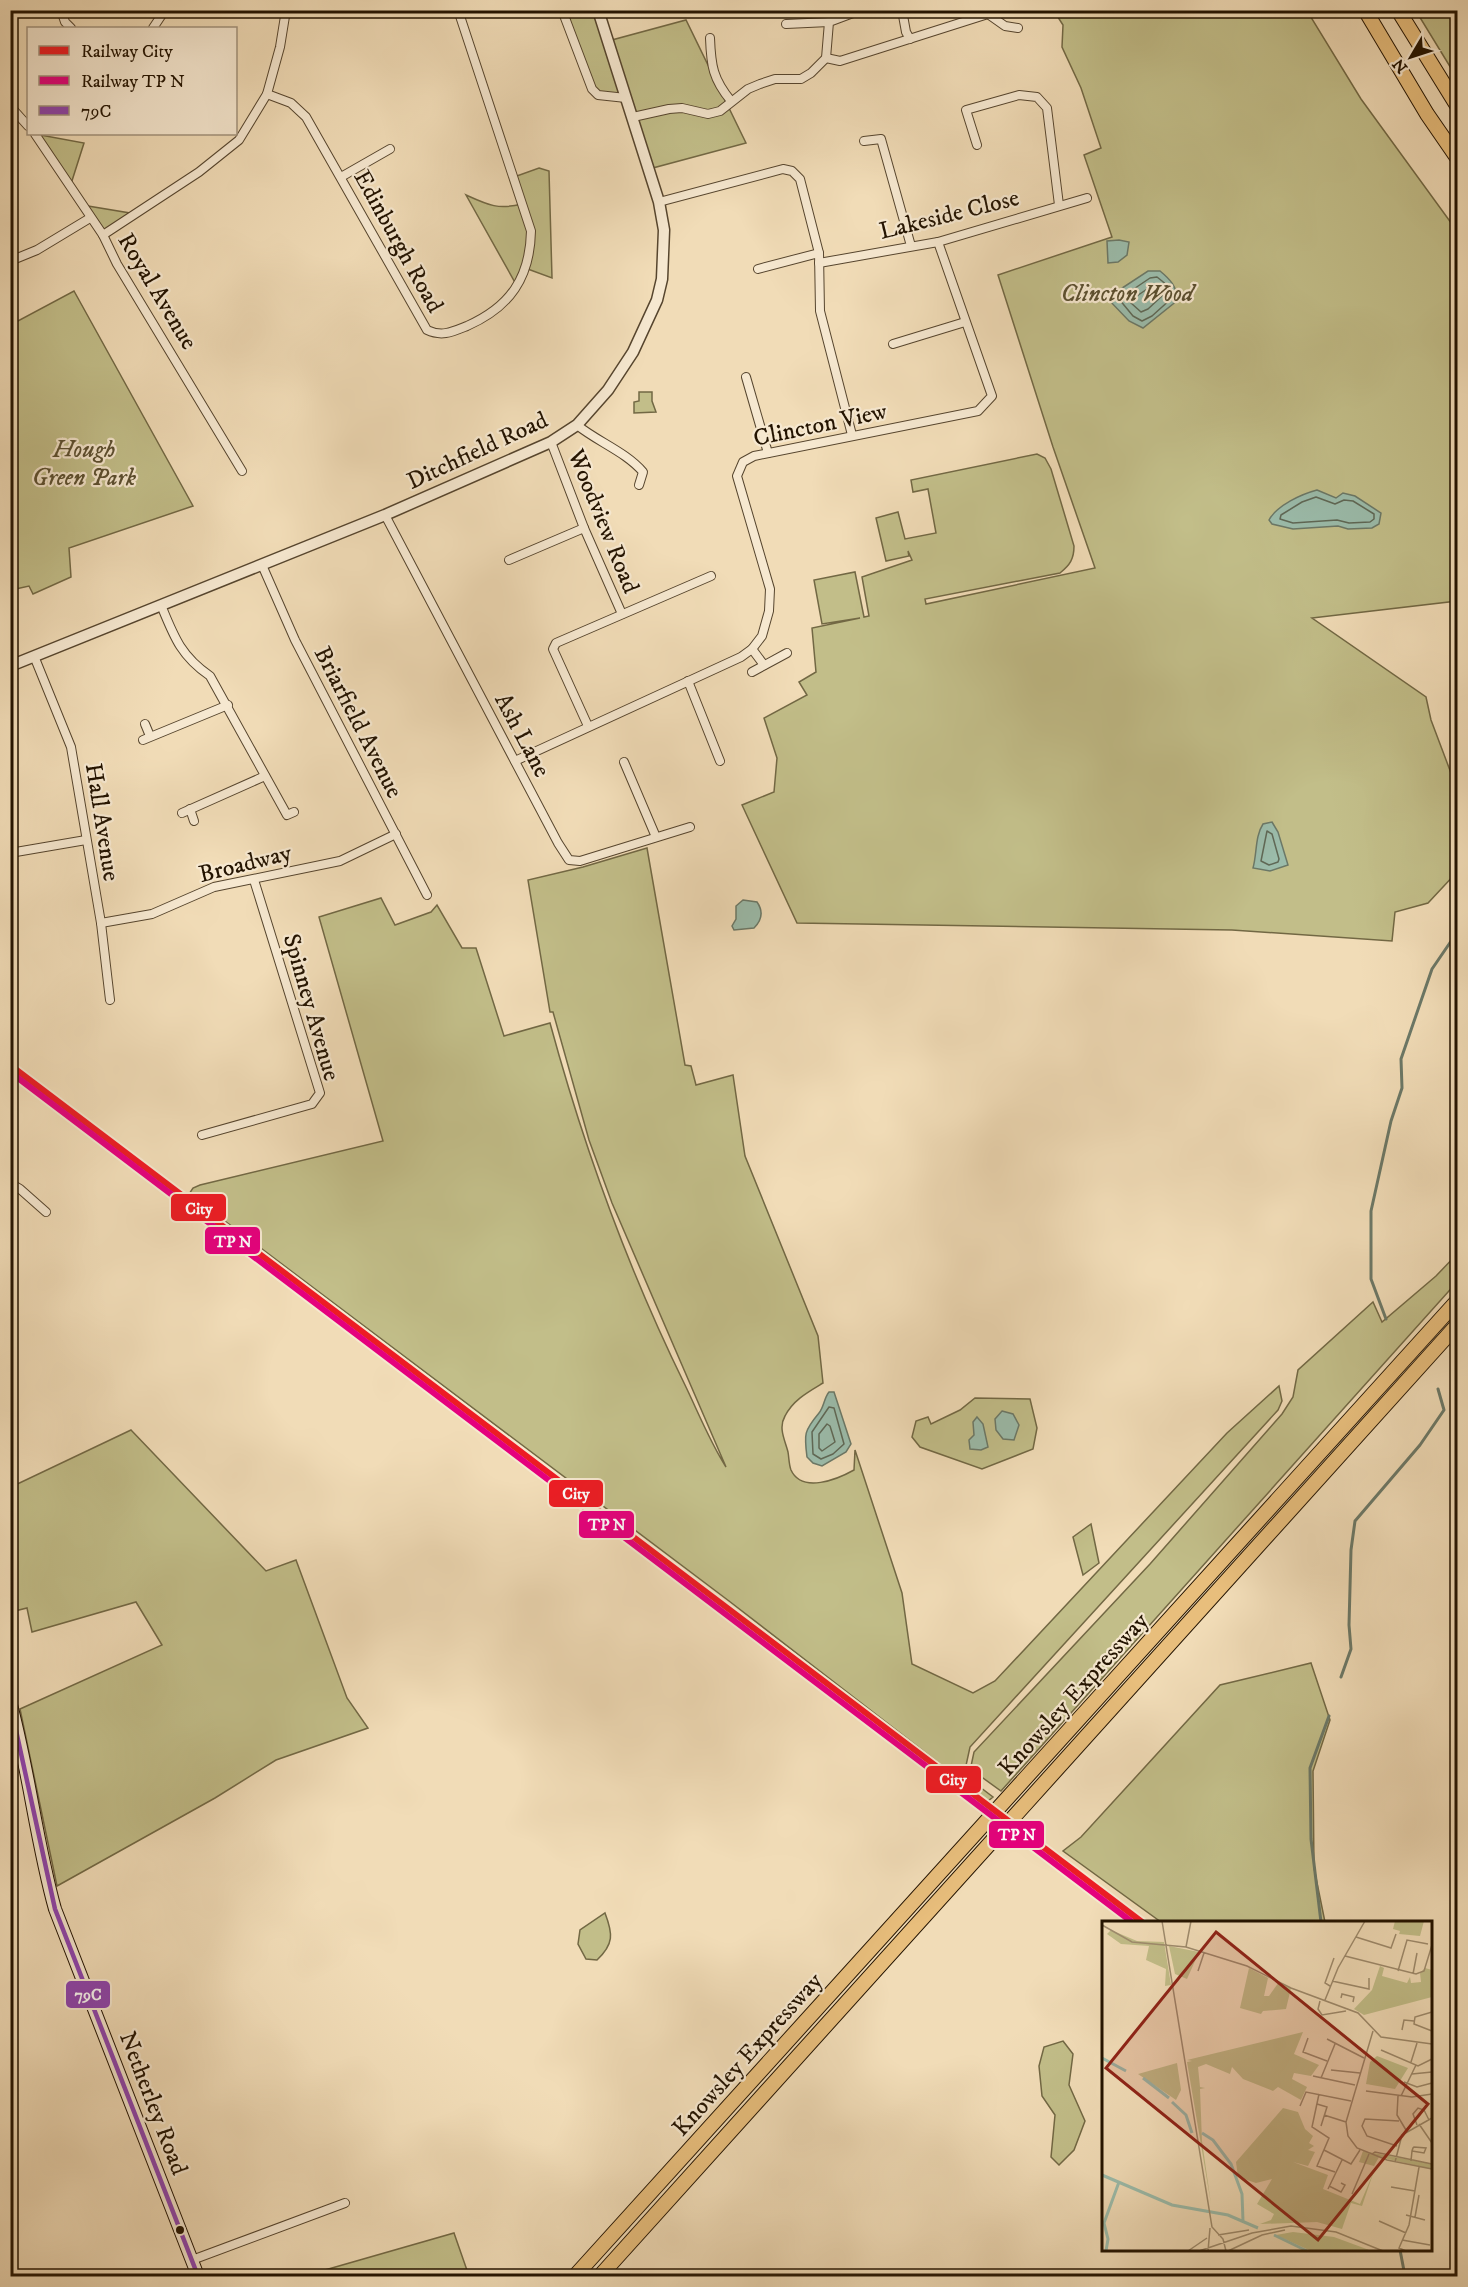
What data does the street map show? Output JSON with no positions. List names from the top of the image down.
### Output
{
  "streets": {
    "highway": ["Knowsley Expressway"],
    "main road": ["Netherley Road"],
    "street": [
      "Lakeside Close",
      "Edinburgh Road",
      "Royal Avenue",
      "Clincton View",
      "Ditchfield Road",
      "Woodview Road",
      "Briarfield Avenue",
      "Ash Lane",
      "Hall Avenue",
      "Broadway",
      "Spinney Avenue"
    ]
  },
  "crossings": [
    ["Lakeside Close", "Clincton View"],
    ["Ditchfield Road", "Woodview Road"],
    ["Ditchfield Road", "Briarfield Avenue"],
    ["Ditchfield Road", "Ash Lane"],
    ["Ditchfield Road", "Hall Avenue"],
    ["Briarfield Avenue", "Broadway"],
    ["Hall Avenue", "Broadway"],
    ["Broadway", "Spinney Avenue"]
  ],
  "parks": ["Clincton Wood", "Hough Green Park"],
  "lines": ["rail line City", "transit line 79C"],
  "legend": ["Railway City", "Railway TP N", "79C"],
  "north": "bottom left"
}
